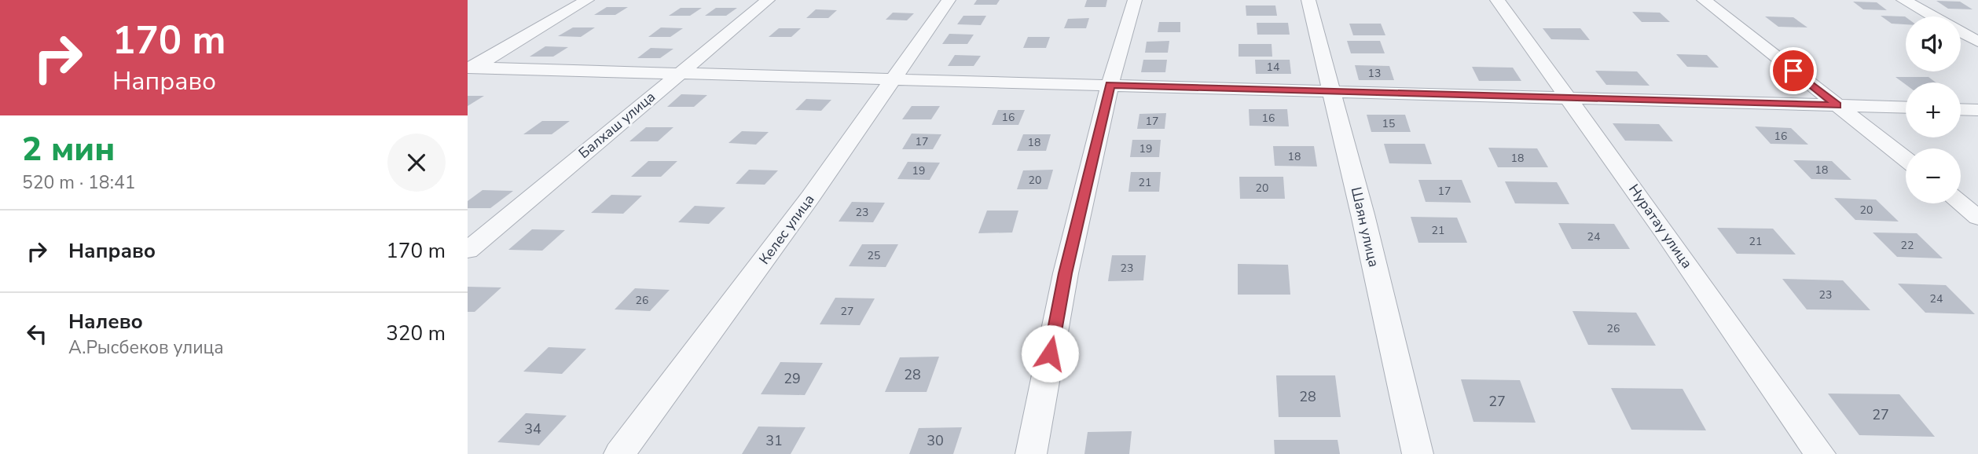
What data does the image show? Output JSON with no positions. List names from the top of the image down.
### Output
{
  "streets": {
    "street": [
      "Балхаш улица",
      "Нуратау улица",
      "Шаян улица",
      "Келес улица"
    ]
  },
  "house_numbers": [
    "14",
    "13",
    "16",
    "16",
    "17",
    "15",
    "16",
    "17",
    "18",
    "19",
    "18",
    "18",
    "18",
    "19",
    "20",
    "21",
    "20",
    "17",
    "20",
    "23",
    "21",
    "24",
    "21",
    "22",
    "25",
    "23",
    "23",
    "24",
    "26",
    "27",
    "26",
    "28",
    "29",
    "28",
    "27",
    "27",
    "34",
    "31",
    "30"
  ],
  "page": {
    "turn": ["170 m", "Направо"],
    "map_buttons": ["+", "−"],
    "heading": ["2 мин", "520 m · 18:41"],
    "list": [
      {
        "name": "Направо",
        "value": "170 m"
      },
      {
        "name": "Налево",
        "note": "А.Рысбеков улица",
        "value": "320 m"
      }
    ]
  }
}
